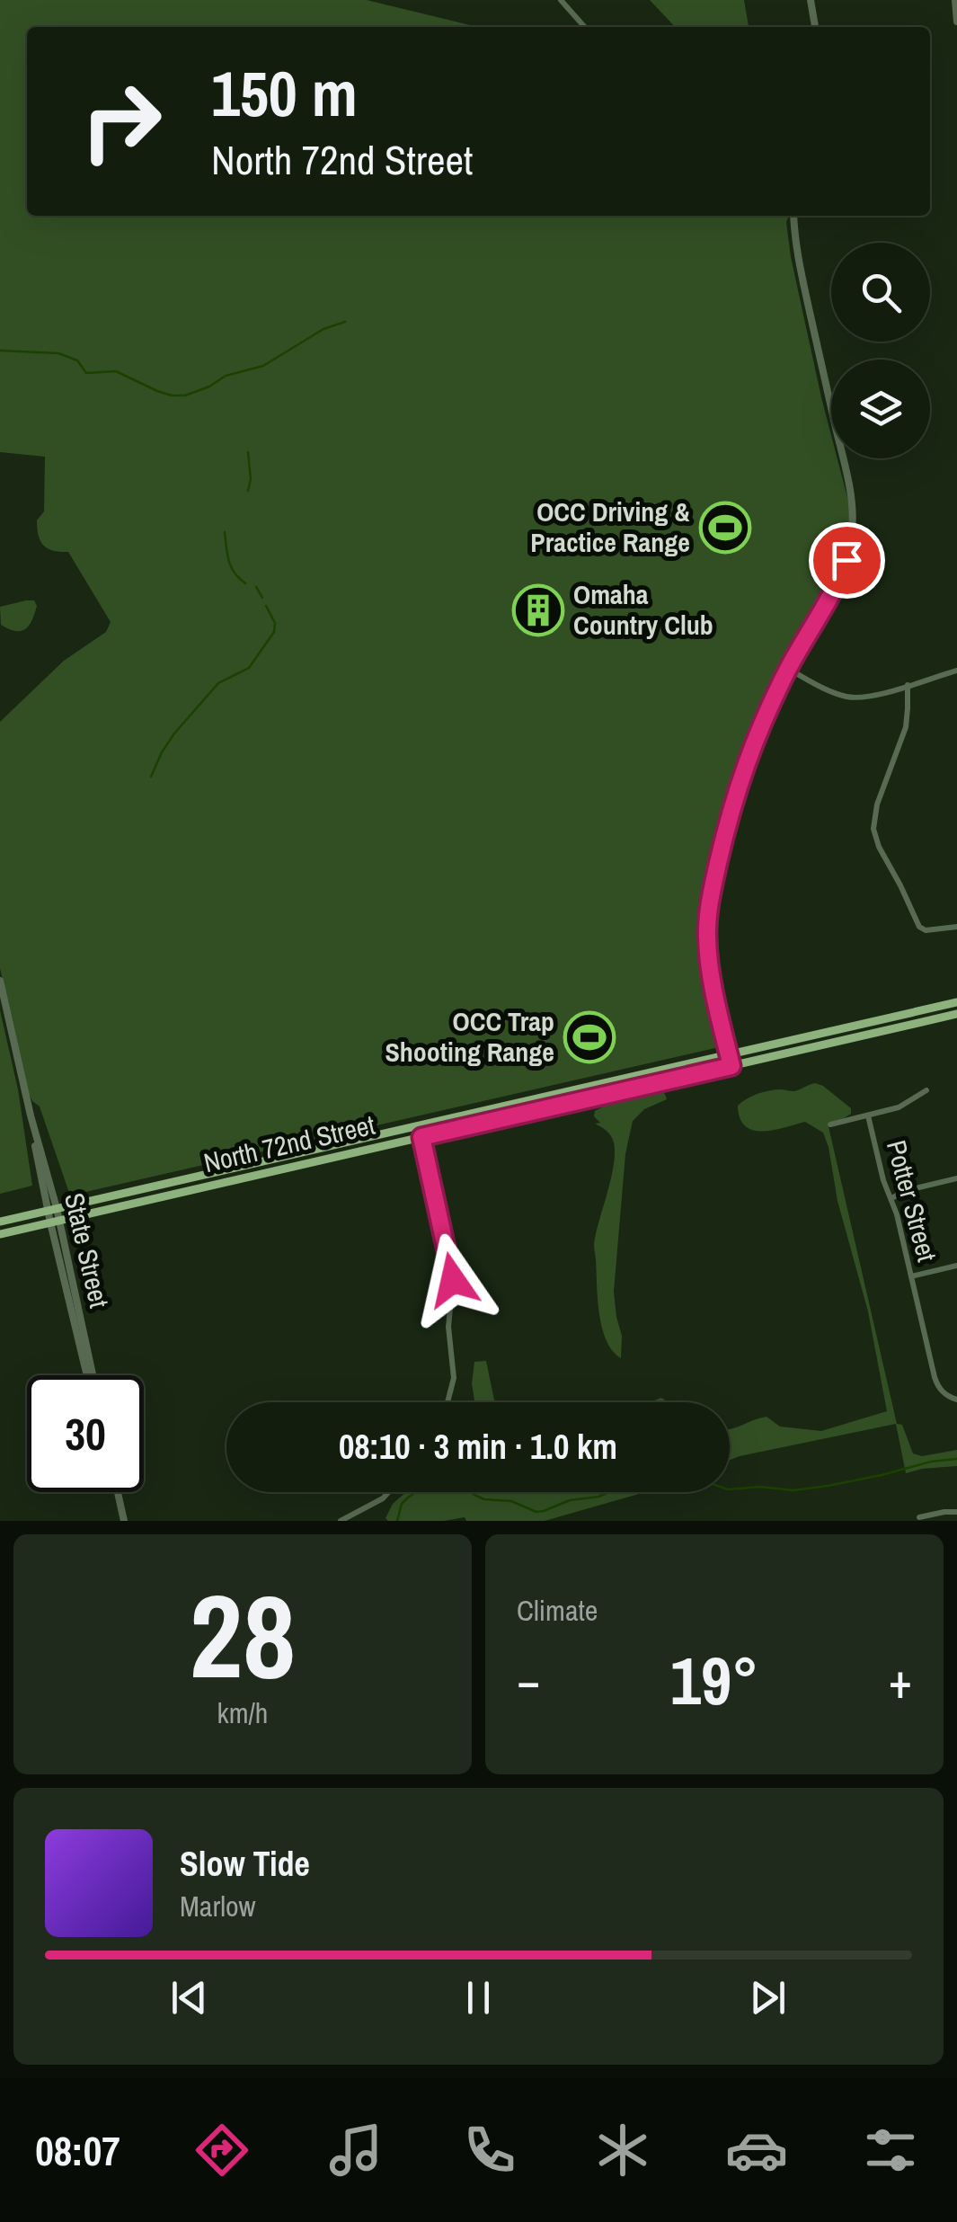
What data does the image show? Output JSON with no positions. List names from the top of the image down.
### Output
{
  "streets": {
    "main road": ["North 72nd Street"],
    "street": ["Potter Street", "State Street"]
  },
  "crossings": [
    ["North 72nd Street", "State Street"]
  ],
  "places": {
    "sports": ["OCC Driving & Practice Range", "OCC Trap Shooting Range"],
    "building": ["Omaha Country Club"]
  },
  "page": {
    "turn": ["150 m", "North 72nd Street"],
    "limit": "30",
    "trip": "08:10 · 3 min · 1.0 km",
    "tile": [
      ["28", "km/h"],
      "Climate"
    ],
    "heat": ["−", "19°", "+"],
    "song": ["Slow Tide", "Marlow"],
    "tabs": "08:07"
  }
}
